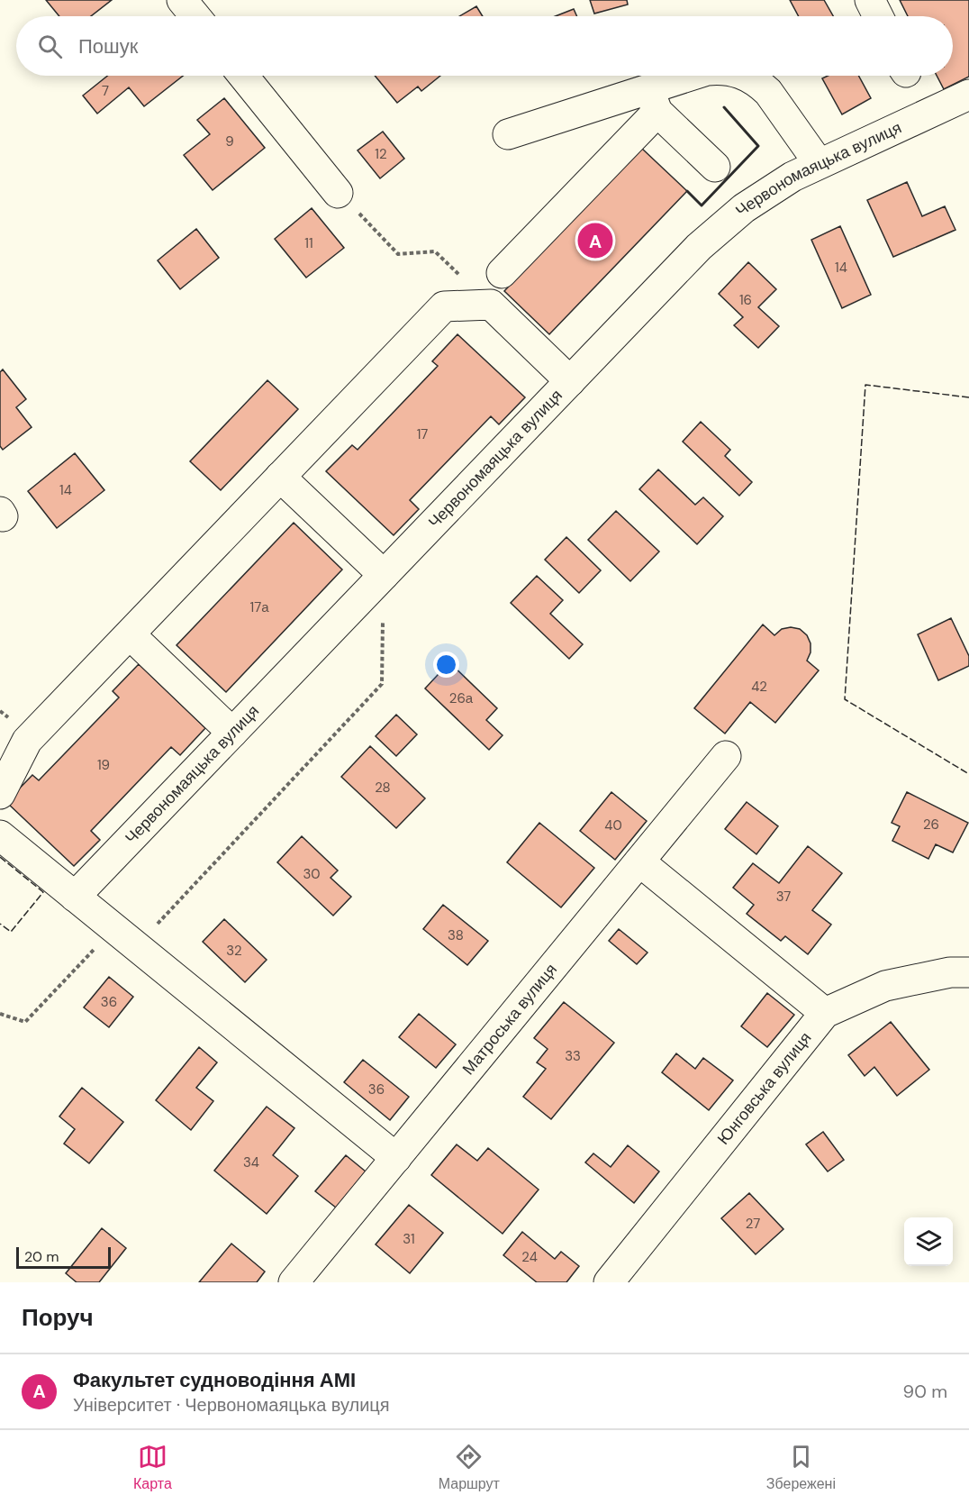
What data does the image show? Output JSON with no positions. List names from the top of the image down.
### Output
{
  "streets": {
    "street": ["Червономаяцька вулиця", "Матроська вулиця", "Юнговська вулиця"]
  },
  "house_numbers": [
    "7",
    "9",
    "12",
    "11",
    "14",
    "16",
    "17",
    "14",
    "17а",
    "42",
    "26а",
    "19",
    "28",
    "26",
    "40",
    "30",
    "37",
    "38",
    "32",
    "36",
    "33",
    "36",
    "34",
    "27",
    "31",
    "24"
  ],
  "scale_bar": "20 m",
  "page": {
    "search": "Пошук",
    "pins": "A",
    "scale": "20 m",
    "heading": "Поруч",
    "list": [
      {
        "mark": "A",
        "name": "Факультет судноводіння АМІ",
        "note": "Університет · Червономаяцька вулиця",
        "value": "90 m"
      }
    ],
    "nav": ["Карта", "Маршрут", "Збережені"]
  }
}
